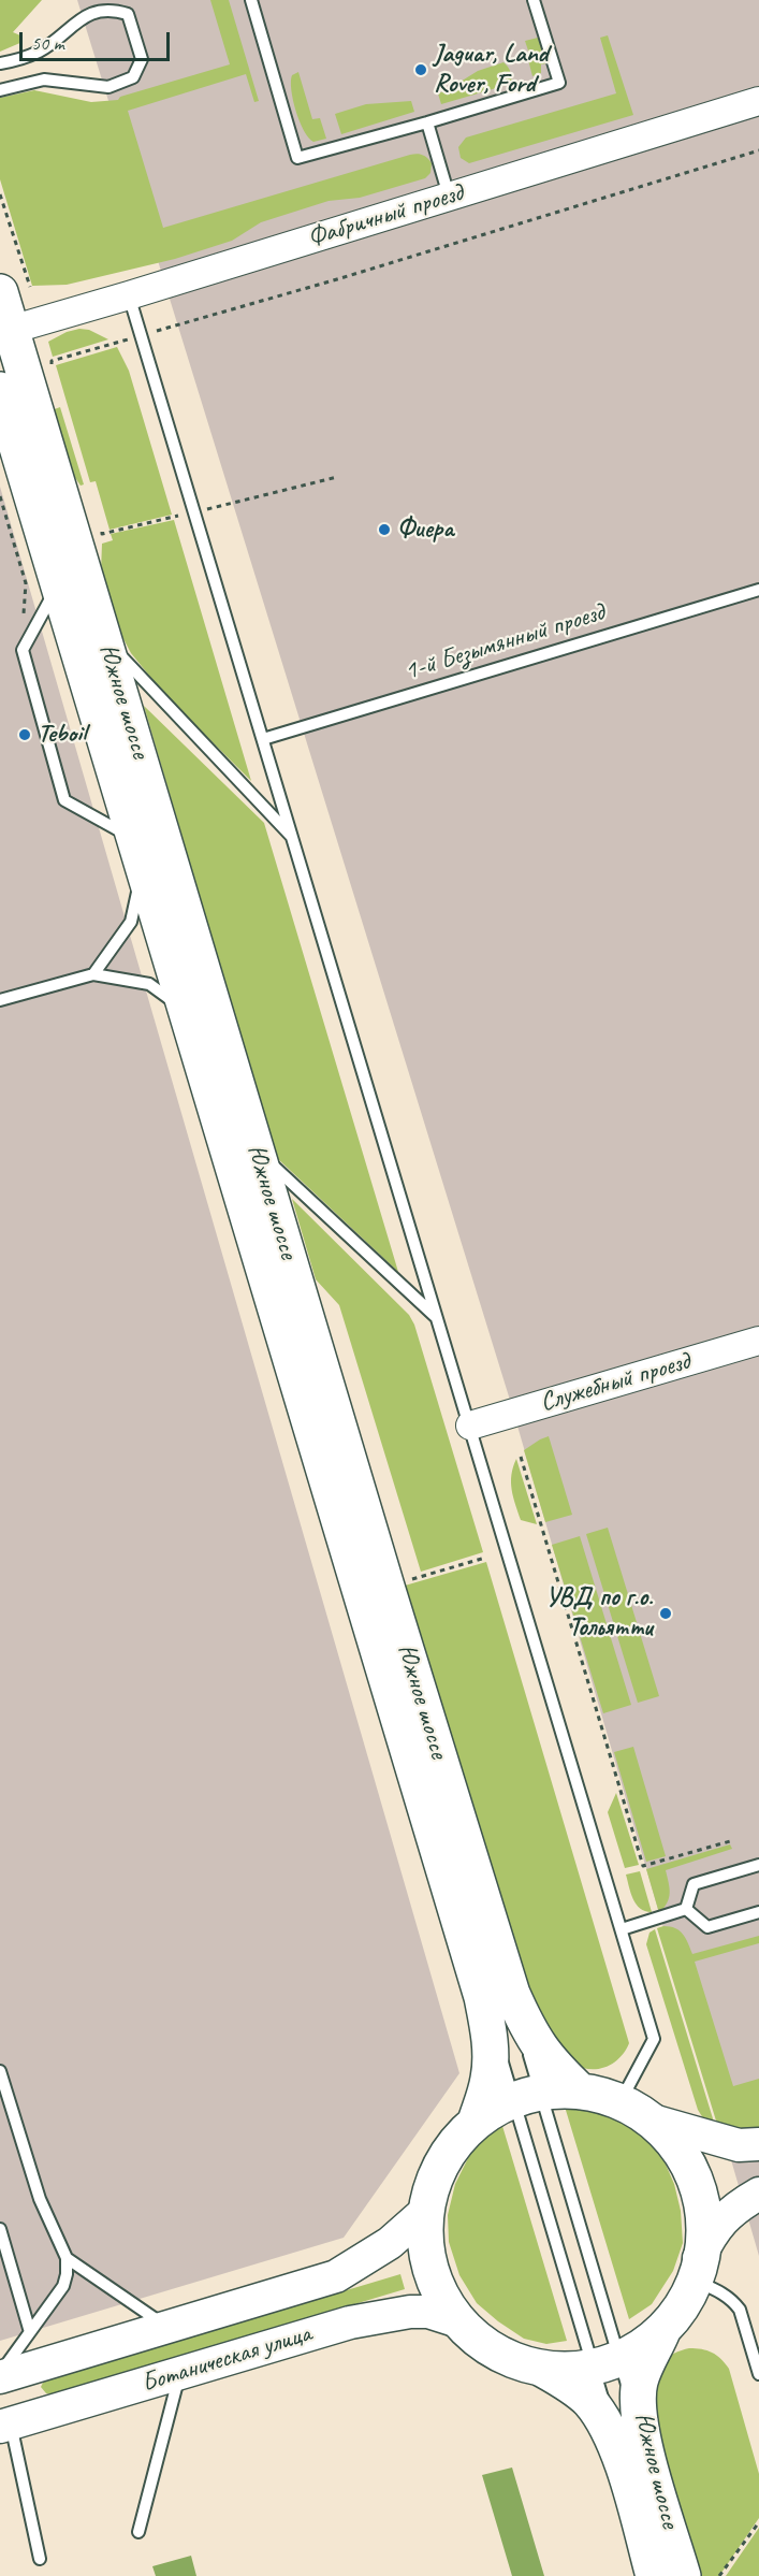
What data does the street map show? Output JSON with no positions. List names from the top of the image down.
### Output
{
  "streets": {
    "main road": ["Южное шоссе", "Ботаническая улица"],
    "street": ["Фабричный проезд", "Служебный проезд"],
    "lane": ["1-й Безымянный проезд"]
  },
  "crossings": [
    ["Фабричный проезд", "Южное шоссе"]
  ],
  "places": [
    "Jaguar, Land Rover, Ford",
    "Фиера",
    "Teboil",
    "УВД по г.о. Тольятти"
  ],
  "scale_bar": "50 m"
}
